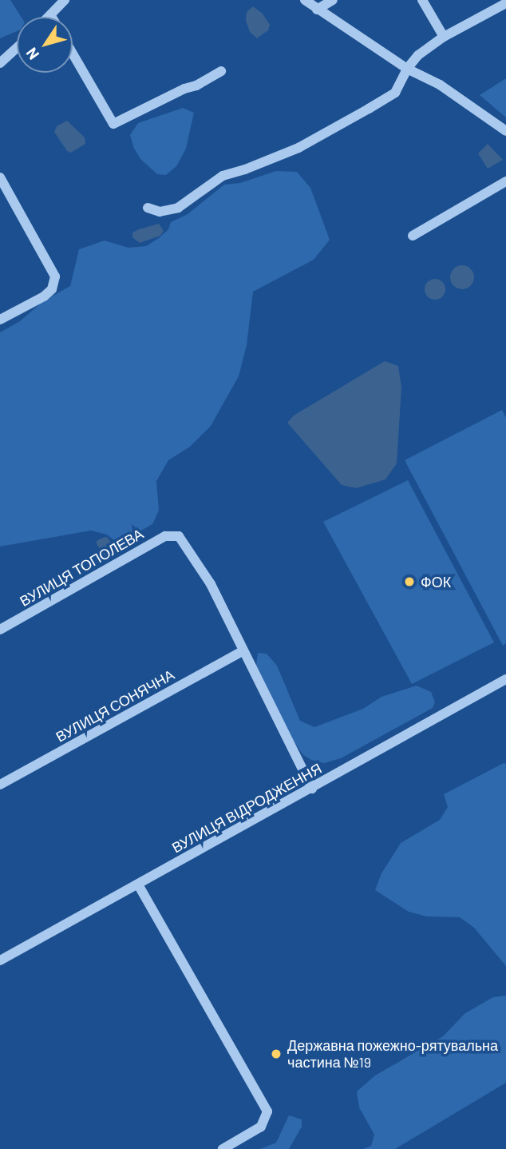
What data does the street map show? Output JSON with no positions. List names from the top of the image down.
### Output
{
  "streets": {
    "street": ["ВУЛИЦЯ ТОПОЛЕВА", "ВУЛИЦЯ СОНЯЧНА", "ВУЛИЦЯ ВІДРОДЖЕННЯ"]
  },
  "crossings": [
    ["ВУЛИЦЯ ТОПОЛЕВА", "ВУЛИЦЯ СОНЯЧНА"]
  ],
  "places": ["ФОК", "Державна пожежно-рятувальна частина №19"],
  "north": "bottom left"
}
